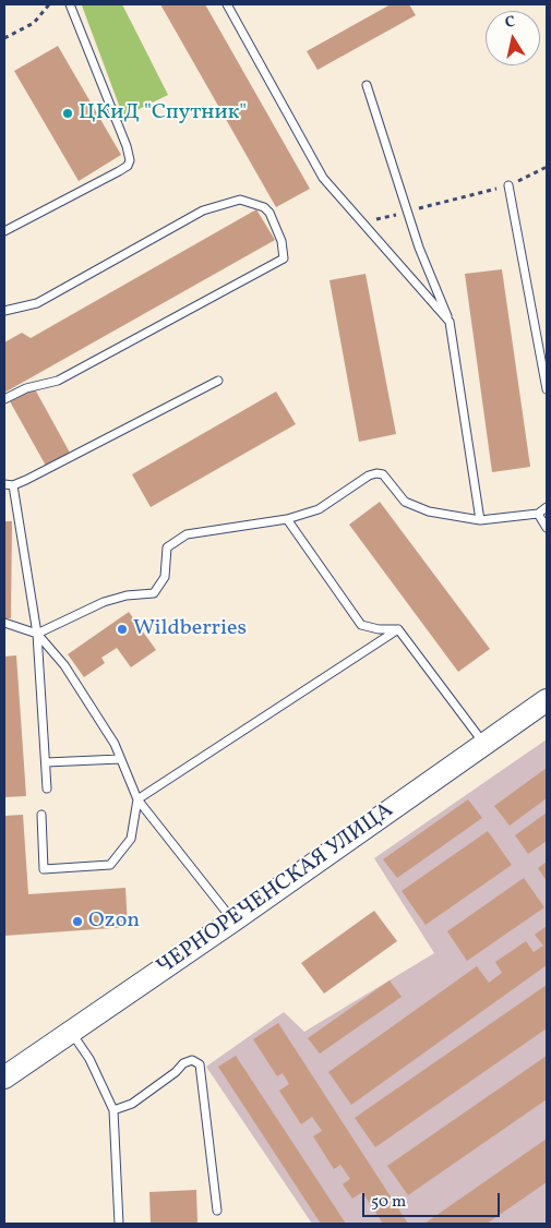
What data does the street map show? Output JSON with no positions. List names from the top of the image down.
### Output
{
  "streets": {
    "main road": ["ЧЕРНОРЕЧЕНСКАЯ УЛИЦА"]
  },
  "places": ["ЦКиД \"Спутник\"", "Wildberries", "Ozon"],
  "scale_bar": "50 m",
  "north": "top"
}
